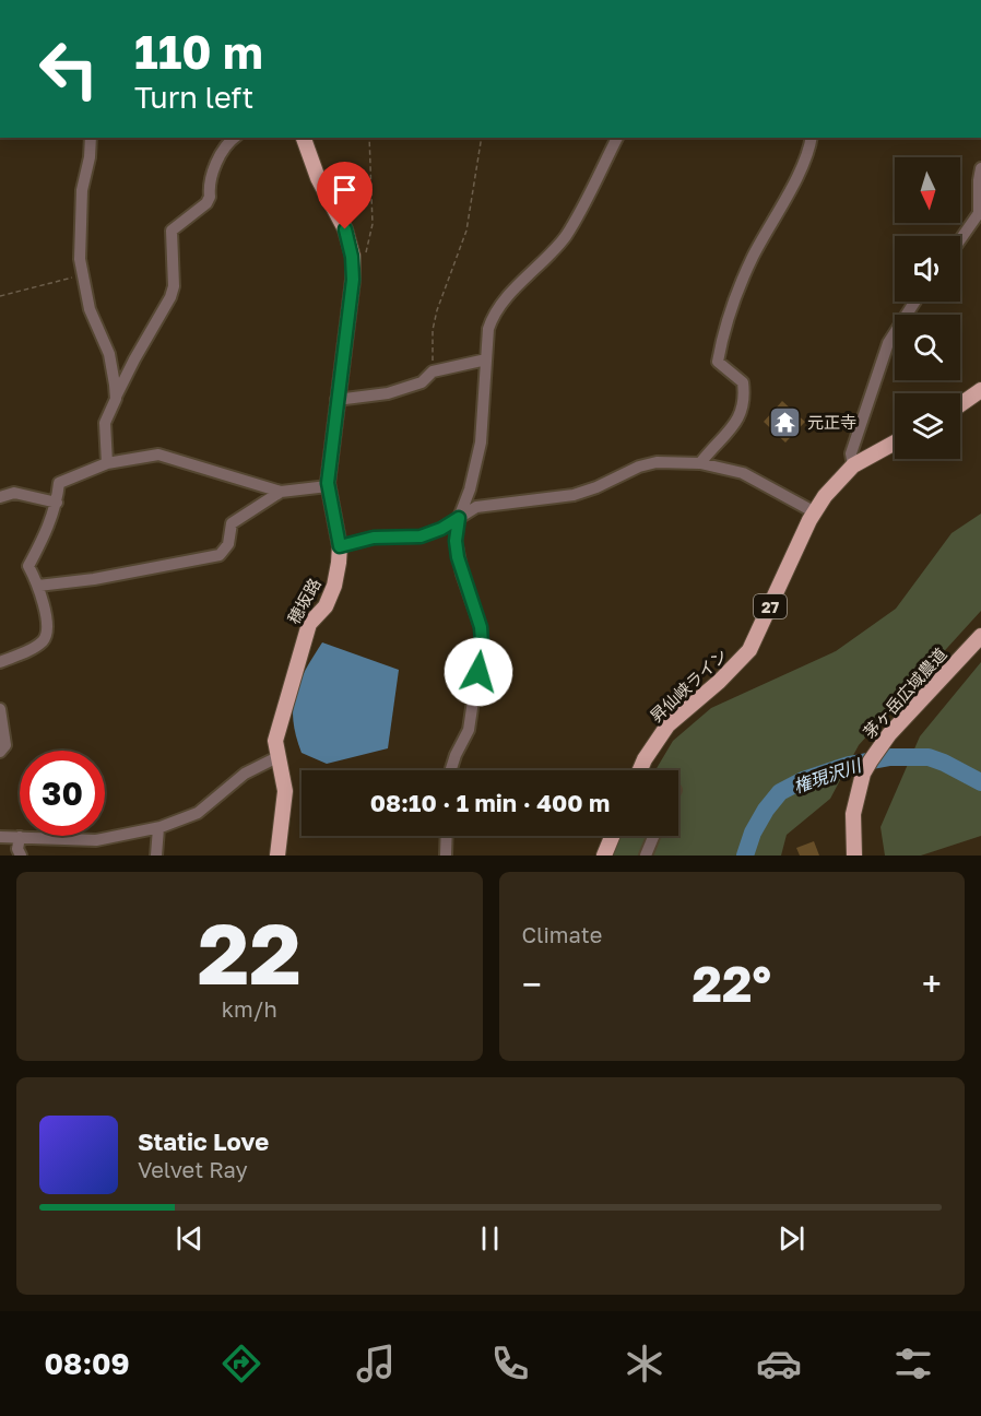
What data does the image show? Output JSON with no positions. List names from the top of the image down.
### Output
{
  "streets": {
    "main road": [
      "穂坂路",
      "27",
      "昇仙峡ライン",
      "茅ヶ岳広域農道"
    ]
  },
  "water": ["権現沢川"],
  "places": {
    "temple": ["元正寺"]
  },
  "north": "bottom",
  "page": {
    "turn": ["110 m", "Turn left"],
    "limit": "30",
    "trip": "08:10 · 1 min · 400 m",
    "tile": [
      ["22", "km/h"],
      "Climate"
    ],
    "heat": ["−", "22°", "+"],
    "song": ["Static Love", "Velvet Ray"],
    "tabs": "08:09"
  }
}
